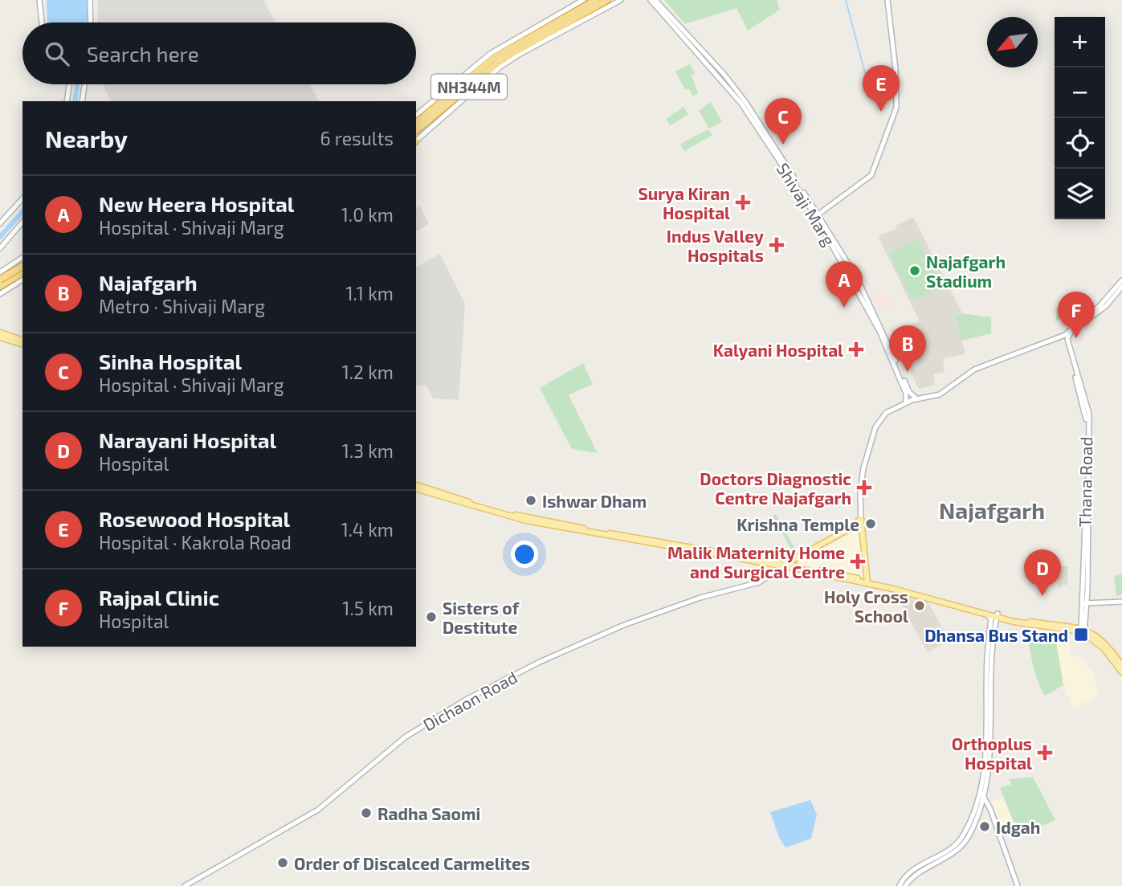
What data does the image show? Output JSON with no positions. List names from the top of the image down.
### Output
{
  "streets": {
    "highway": ["NH344M"],
    "main road": ["Shivaji Marg", "Thana Road", "Dichaon Road"]
  },
  "districts": ["Najafgarh"],
  "places": {
    "health": [
      "Surya Kiran Hospital",
      "Indus Valley Hospitals",
      "Kalyani Hospital",
      "Doctors Diagnostic Centre Najafgarh",
      "Malik Maternity Home and Surgical Centre",
      "Orthoplus Hospital"
    ],
    "other": [
      "Najafgarh Stadium",
      "Ishwar Dham",
      "Krishna Temple",
      "Holy Cross School",
      "Sisters of Destitute",
      "Radha Saomi",
      "Idgah",
      "Order of Discalced Carmelites"
    ],
    "transit": ["Dhansa Bus Stand"]
  },
  "north": "bottom left",
  "page": {
    "map_buttons": ["+", "−"],
    "search": "Search here",
    "pins": [
      "E",
      "C",
      "A",
      "F",
      "B",
      "D"
    ],
    "heading": ["Nearby", "6 results"],
    "list": [
      {
        "mark": "A",
        "name": "New Heera Hospital",
        "note": "Hospital · Shivaji Marg",
        "value": "1.0 km"
      },
      {
        "mark": "B",
        "name": "Najafgarh",
        "note": "Metro · Shivaji Marg",
        "value": "1.1 km"
      },
      {
        "mark": "C",
        "name": "Sinha Hospital",
        "note": "Hospital · Shivaji Marg",
        "value": "1.2 km"
      },
      {
        "mark": "D",
        "name": "Narayani Hospital",
        "note": "Hospital",
        "value": "1.3 km"
      },
      {
        "mark": "E",
        "name": "Rosewood Hospital",
        "note": "Hospital · Kakrola Road",
        "value": "1.4 km"
      },
      {
        "mark": "F",
        "name": "Rajpal Clinic",
        "note": "Hospital",
        "value": "1.5 km"
      }
    ]
  }
}
